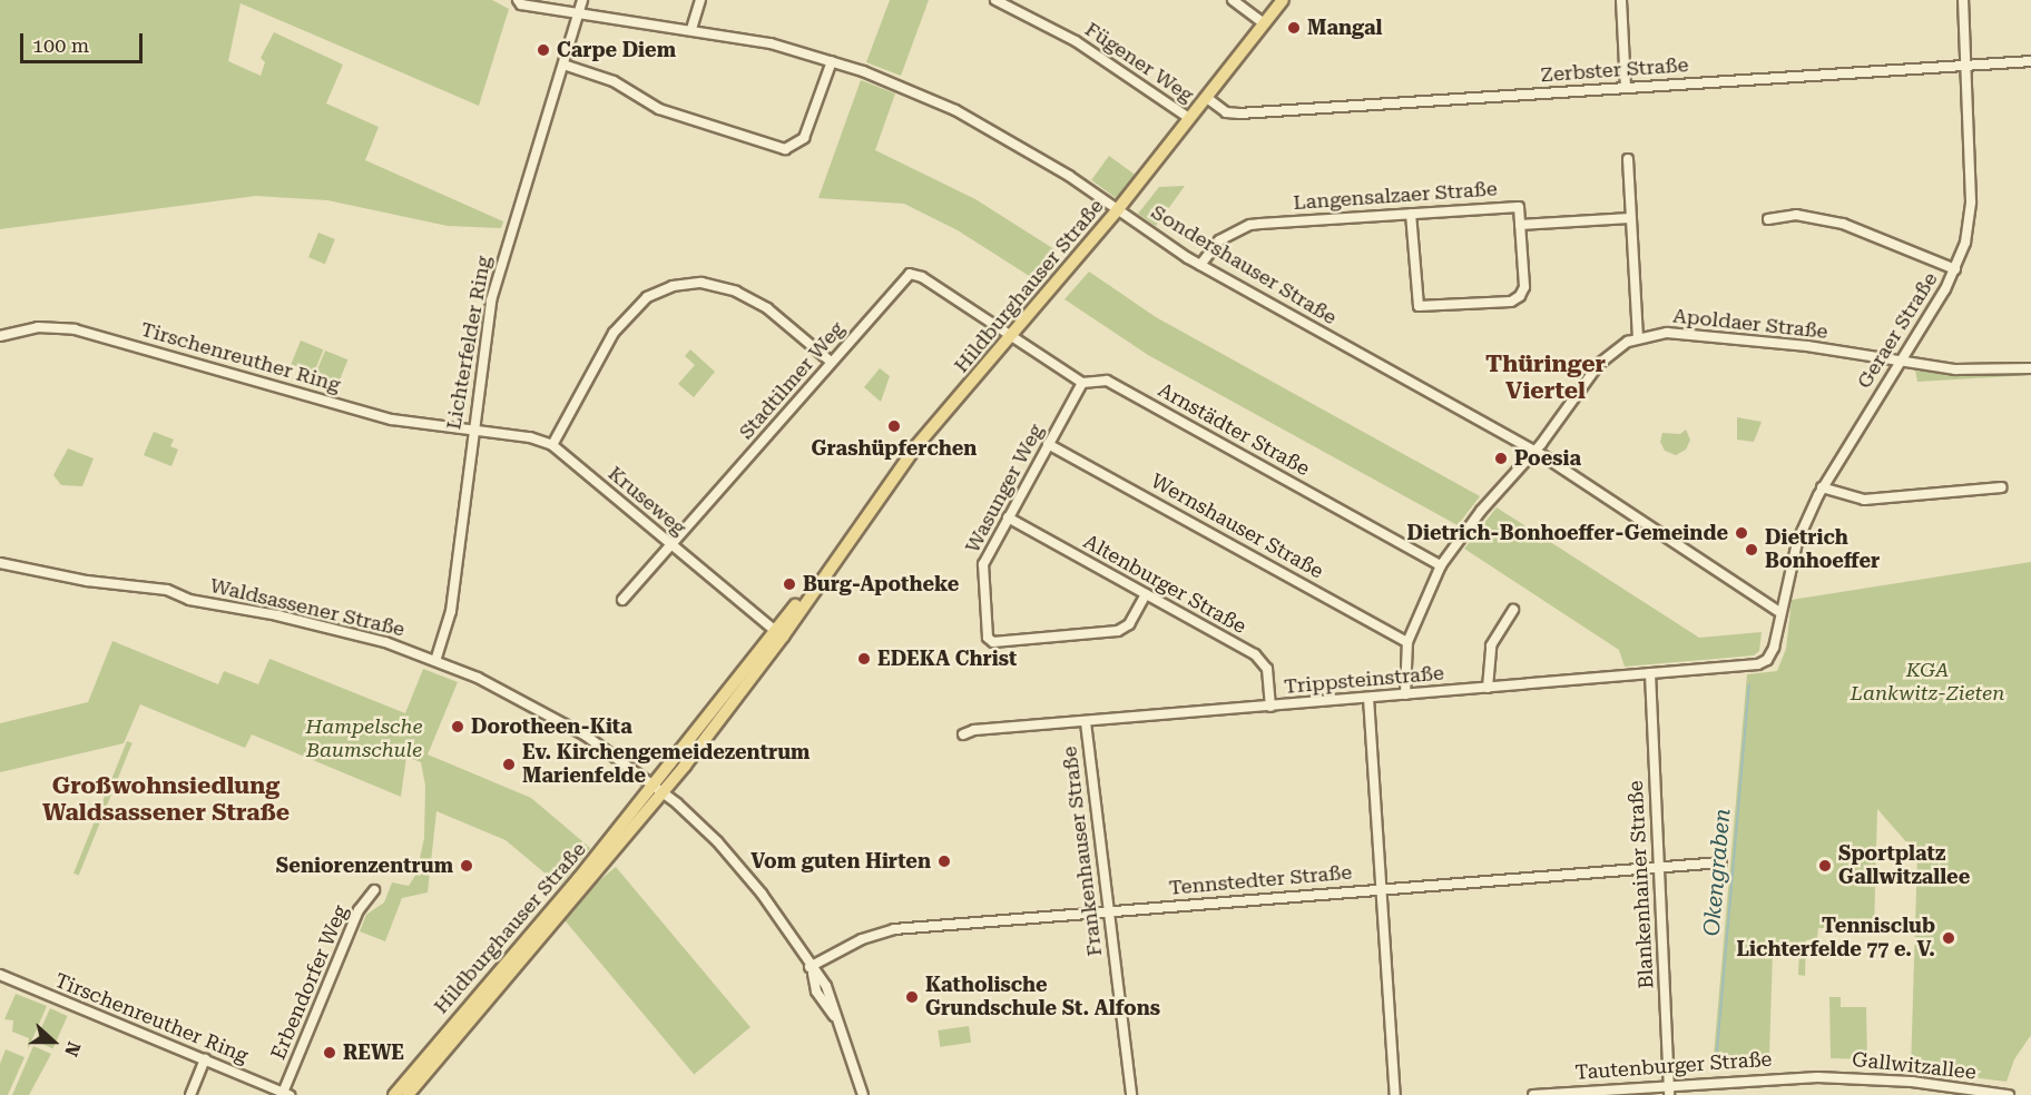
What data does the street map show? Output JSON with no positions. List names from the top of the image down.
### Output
{
  "streets": {
    "main road": ["Hildburghauser Straße"],
    "street": [
      "Fügener Weg",
      "Zerbster Straße",
      "Langensalzaer Straße",
      "Sondershauser Straße",
      "Apoldaer Straße",
      "Geraer Straße",
      "Lichterfelder Ring",
      "Tirschenreuther Ring",
      "Stadtilmer Weg",
      "Arnstädter Straße",
      "Wasunger Weg",
      "Kruseweg",
      "Wernshauser Straße",
      "Altenburger Straße",
      "Waldsassener Straße",
      "Trippsteinstraße",
      "Frankenhauser Straße",
      "Tennstedter Straße",
      "Blankenhainer Straße",
      "Erbendorfer Weg",
      "Tautenburger Straße",
      "Gallwitzallee"
    ]
  },
  "crossings": [
    ["Fügener Weg", "Hildburghauser Straße"],
    ["Zerbster Straße", "Hildburghauser Straße"],
    ["Zerbster Straße", "Geraer Straße"],
    ["Langensalzaer Straße", "Sondershauser Straße"],
    ["Sondershauser Straße", "Hildburghauser Straße"],
    ["Sondershauser Straße", "Apoldaer Straße"],
    ["Sondershauser Straße", "Geraer Straße"],
    ["Sondershauser Straße", "Lichterfelder Ring"],
    ["Hildburghauser Straße", "Stadtilmer Weg"],
    ["Hildburghauser Straße", "Arnstädter Straße"],
    ["Hildburghauser Straße", "Kruseweg"],
    ["Hildburghauser Straße", "Waldsassener Straße"],
    ["Apoldaer Straße", "Geraer Straße"],
    ["Apoldaer Straße", "Arnstädter Straße"],
    ["Apoldaer Straße", "Wernshauser Straße"],
    ["Apoldaer Straße", "Trippsteinstraße"],
    ["Geraer Straße", "Trippsteinstraße"],
    ["Lichterfelder Ring", "Tirschenreuther Ring"],
    ["Lichterfelder Ring", "Kruseweg"],
    ["Lichterfelder Ring", "Waldsassener Straße"],
    ["Tirschenreuther Ring", "Kruseweg"],
    ["Tirschenreuther Ring", "Erbendorfer Weg"],
    ["Stadtilmer Weg", "Arnstädter Straße"],
    ["Stadtilmer Weg", "Kruseweg"],
    ["Arnstädter Straße", "Wasunger Weg"],
    ["Wasunger Weg", "Wernshauser Straße"],
    ["Wasunger Weg", "Altenburger Straße"],
    ["Altenburger Straße", "Trippsteinstraße"],
    ["Waldsassener Straße", "Tennstedter Straße"],
    ["Trippsteinstraße", "Frankenhauser Straße"],
    ["Trippsteinstraße", "Blankenhainer Straße"],
    ["Frankenhauser Straße", "Tennstedter Straße"],
    ["Tennstedter Straße", "Blankenhainer Straße"],
    ["Blankenhainer Straße", "Tautenburger Straße"],
    ["Tautenburger Straße", "Gallwitzallee"]
  ],
  "districts": ["Thüringer Viertel", "Großwohnsiedlung Waldsassener Straße"],
  "water": ["Okengraben"],
  "parks": ["KGA Lankwitz-Zieten", "Hampelsche Baumschule"],
  "places": [
    "Mangal",
    "Carpe Diem",
    "Grashüpferchen",
    "Poesia",
    "Dietrich-Bonhoeffer-Gemeinde",
    "Dietrich Bonhoeffer",
    "Burg-Apotheke",
    "EDEKA Christ",
    "Dorotheen-Kita",
    "Ev. Kirchengemeidezentrum Marienfelde",
    "Vom guten Hirten",
    "Seniorenzentrum",
    "Sportplatz Gallwitzallee",
    "Tennisclub Lichterfelde 77 e. V.",
    "Katholische Grundschule St. Alfons",
    "REWE"
  ],
  "scale_bar": "100 m",
  "north": "right"
}
